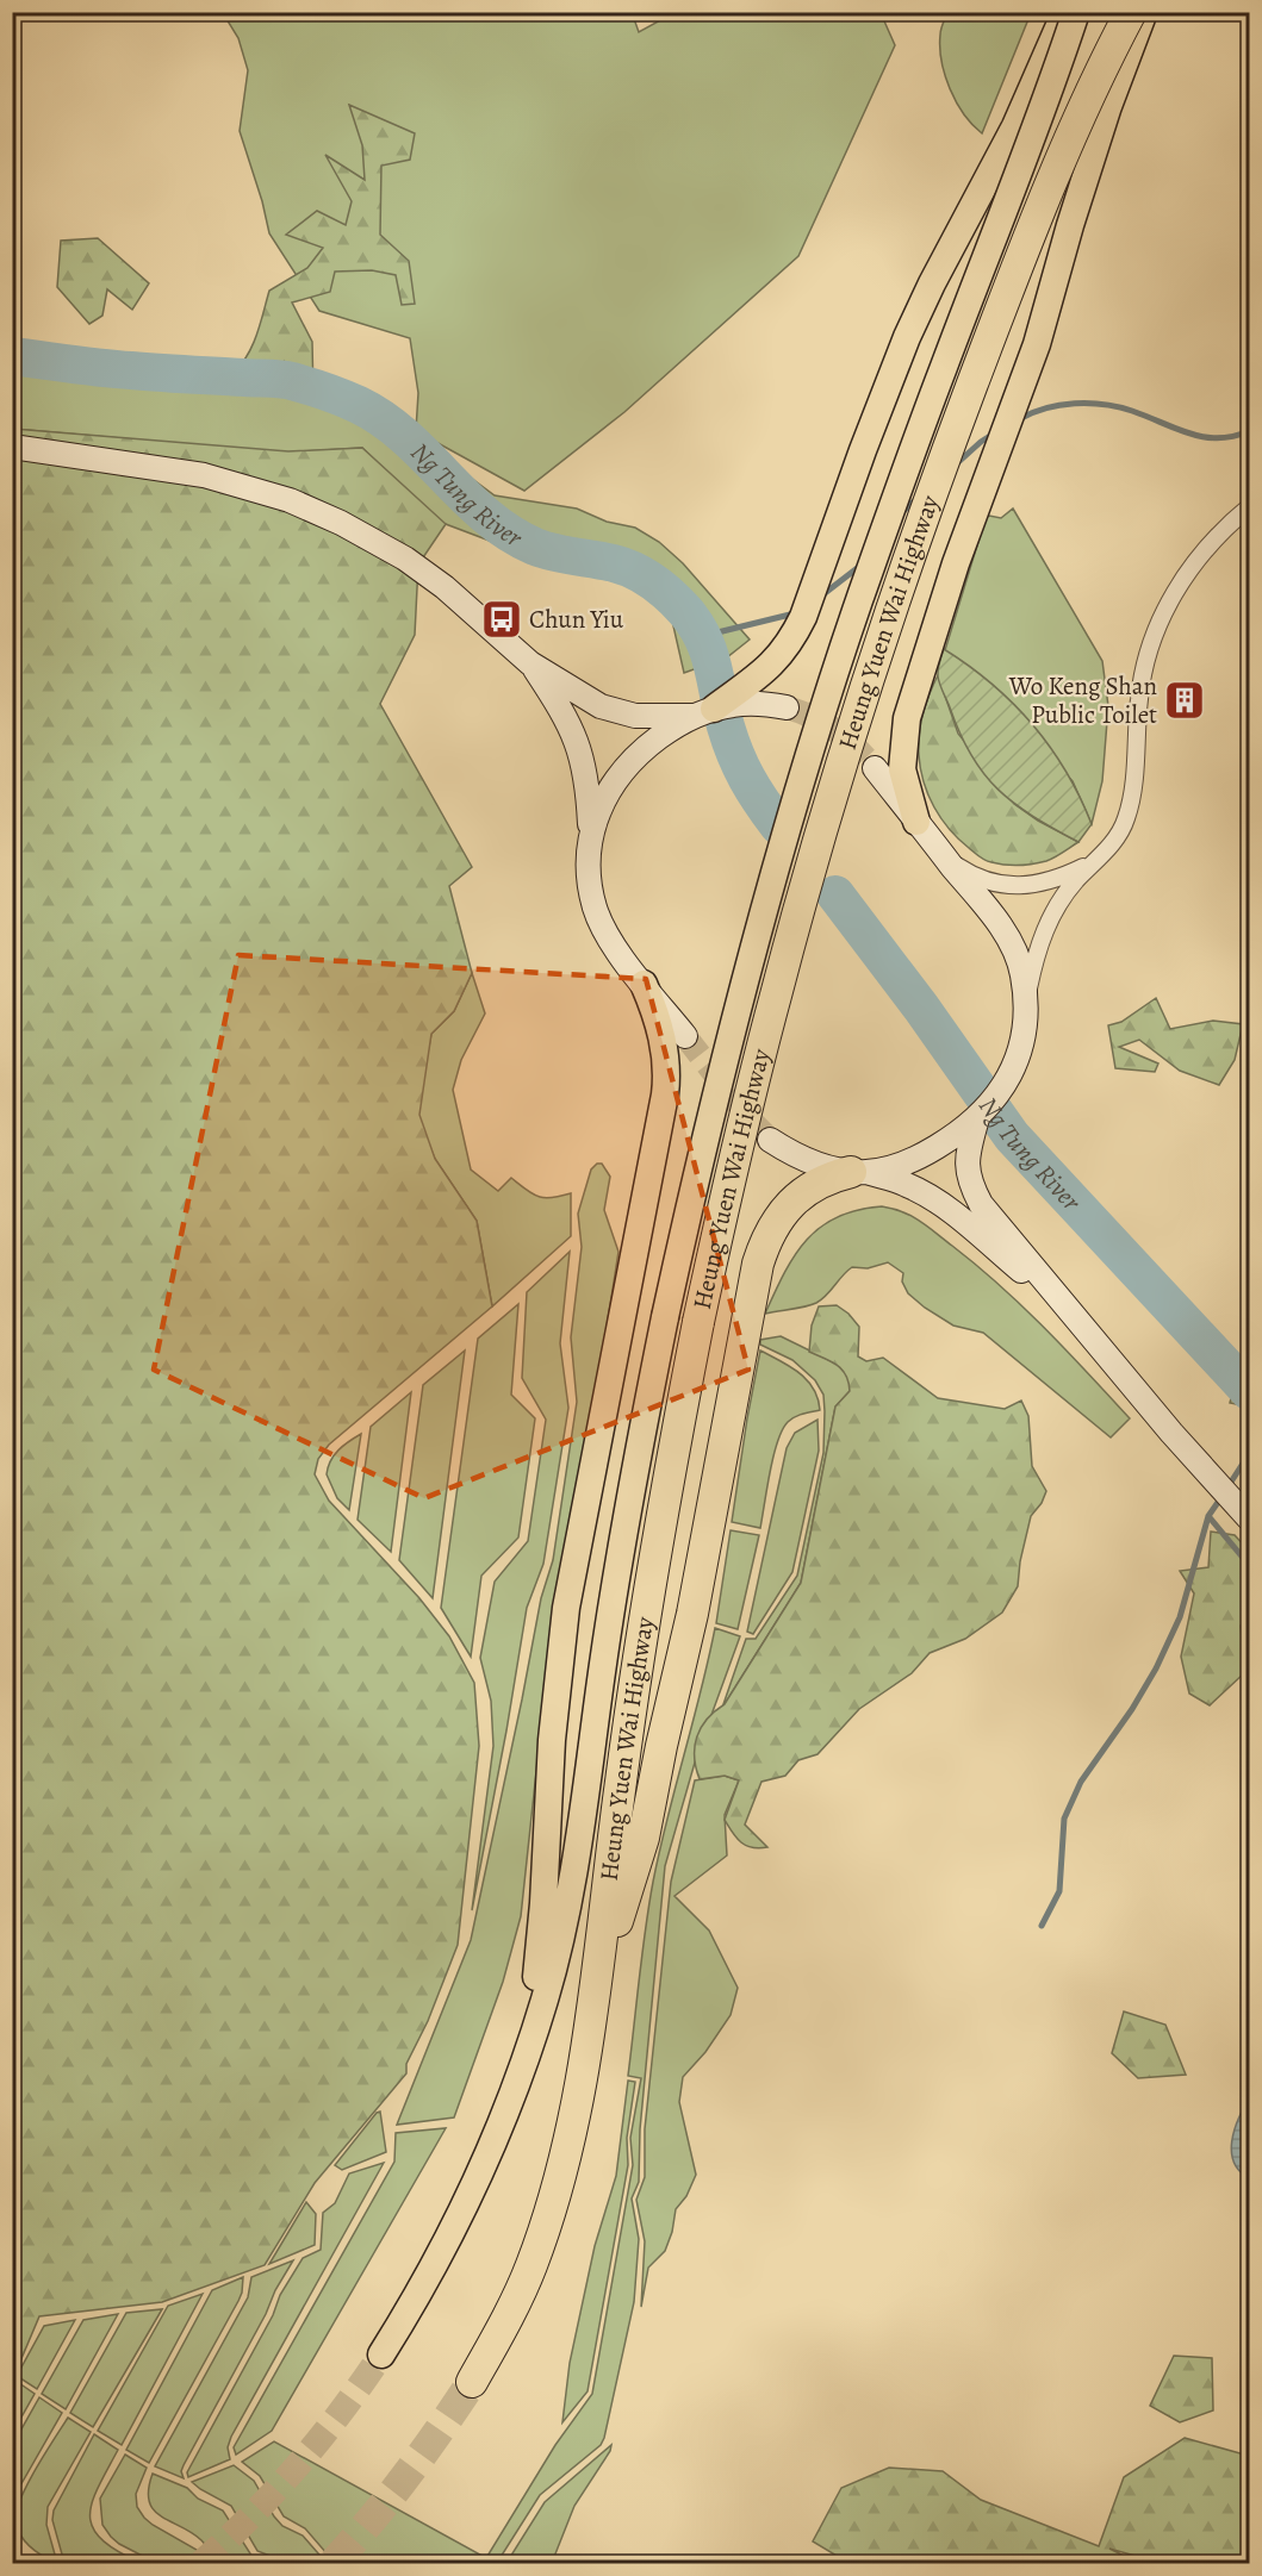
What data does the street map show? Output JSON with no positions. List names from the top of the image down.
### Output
{
  "streets": {
    "highway": ["Heung Yuen Wai Highway"]
  },
  "water": ["Ng Tung River"],
  "places": {
    "bus stop": ["Chun Yiu"],
    "building": ["Wo Keng Shan Public Toilet"]
  }
}
